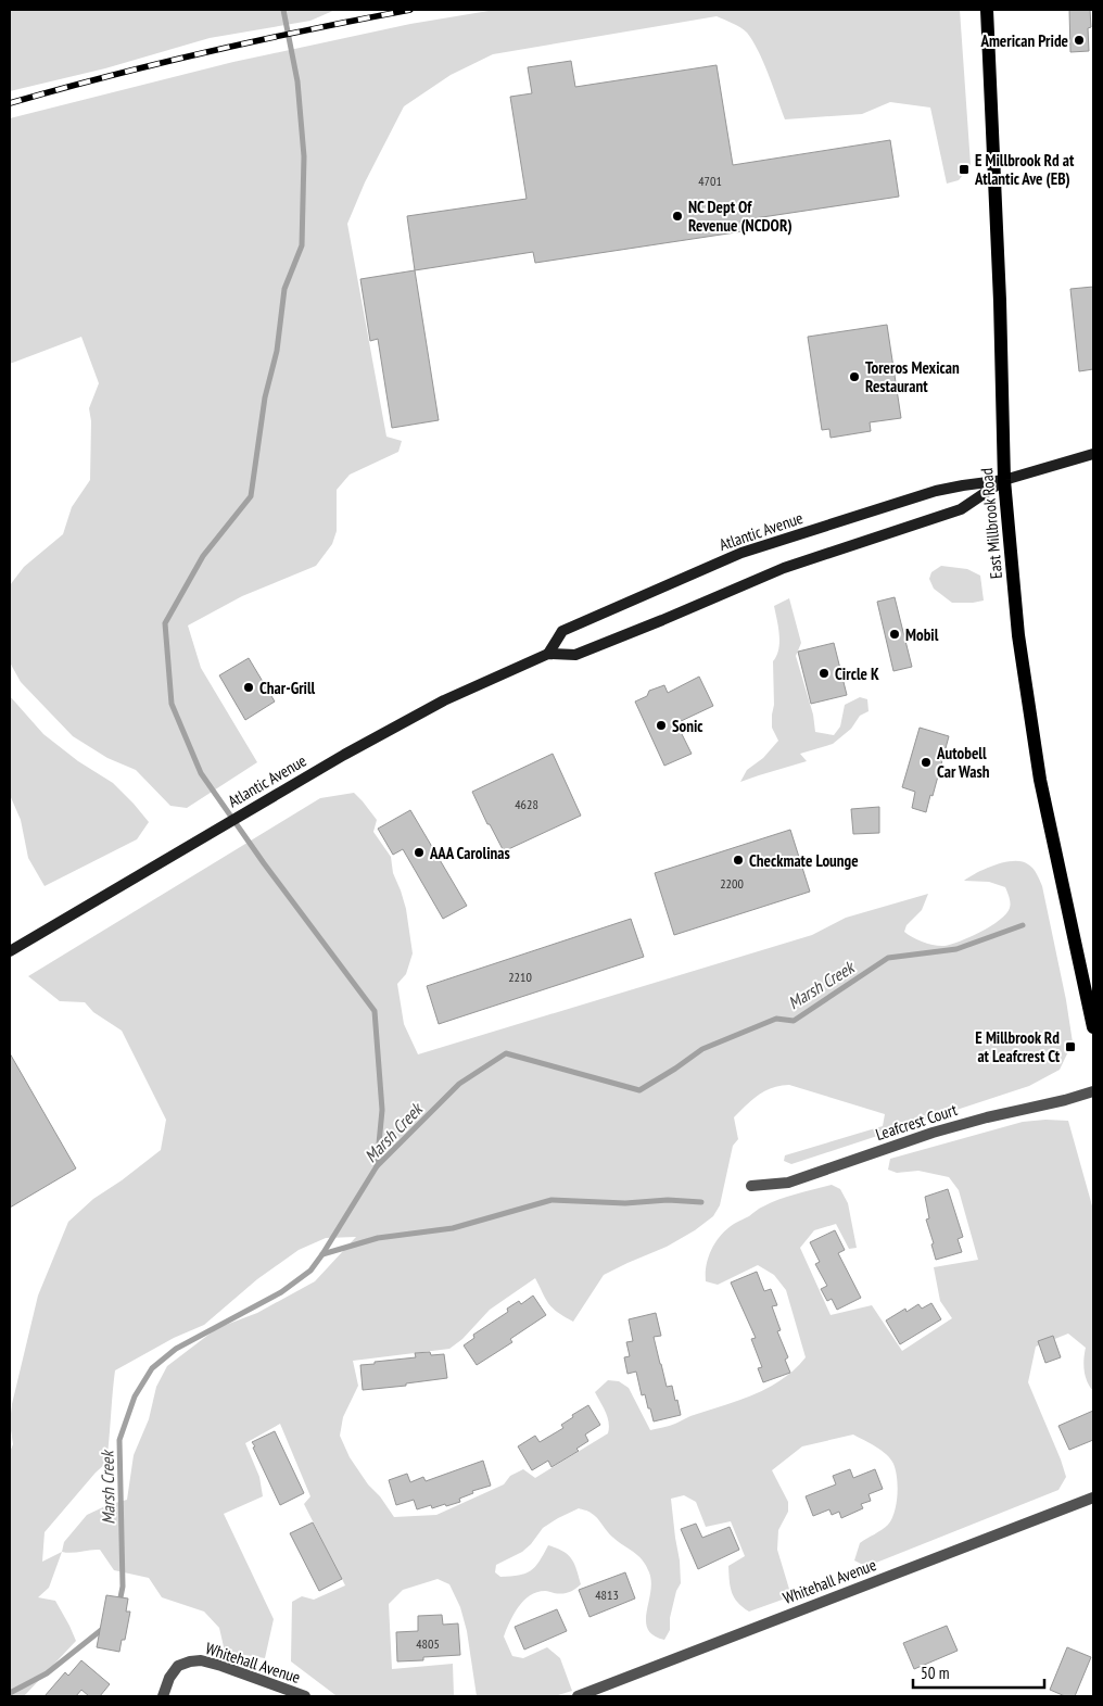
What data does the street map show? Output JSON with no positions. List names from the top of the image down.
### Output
{
  "streets": {
    "main road": ["East Millbrook Road", "Atlantic Avenue"],
    "street": ["Leafcrest Court", "Whitehall Avenue"]
  },
  "crossings": [
    ["East Millbrook Road", "Atlantic Avenue"]
  ],
  "water": ["Marsh Creek"],
  "places": {
    "other": [
      "American Pride",
      "NC Dept Of Revenue (NCDOR)",
      "Toreros Mexican Restaurant",
      "Mobil",
      "Circle K",
      "Char-Grill",
      "Sonic",
      "Autobell Car Wash",
      "AAA Carolinas",
      "Checkmate Lounge"
    ],
    "transit": ["E Millbrook Rd at Atlantic Ave (EB)", "E Millbrook Rd at Leafcrest Ct"]
  },
  "house_numbers": [
    "4701",
    "4628",
    "2200",
    "2210",
    "4813",
    "4805"
  ],
  "scale_bar": "50 m"
}
